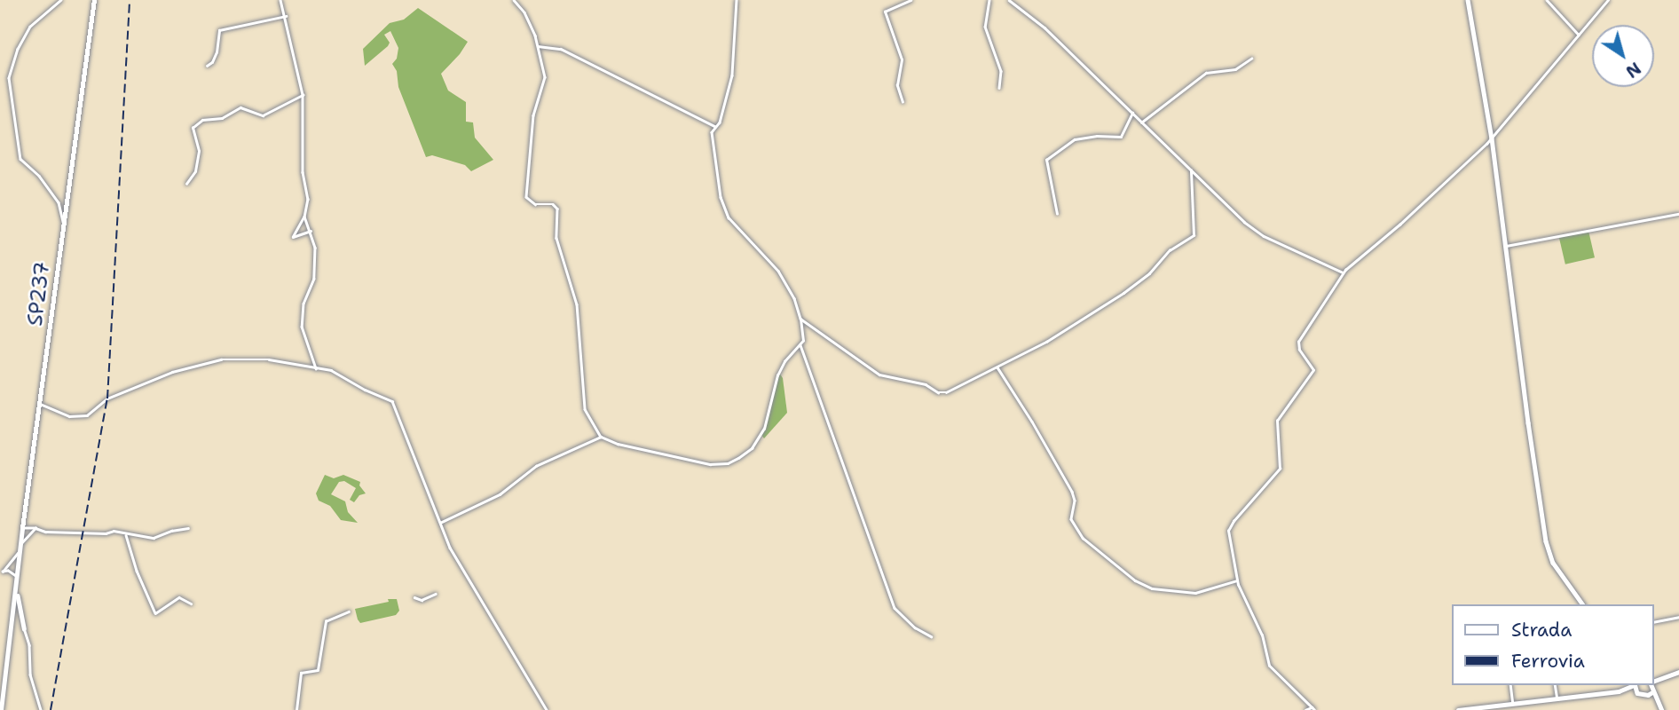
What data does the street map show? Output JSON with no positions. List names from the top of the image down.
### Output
{
  "streets": {
    "main road": ["SP237"]
  },
  "legend": ["Strada", "Ferrovia"],
  "north": "bottom right"
}
